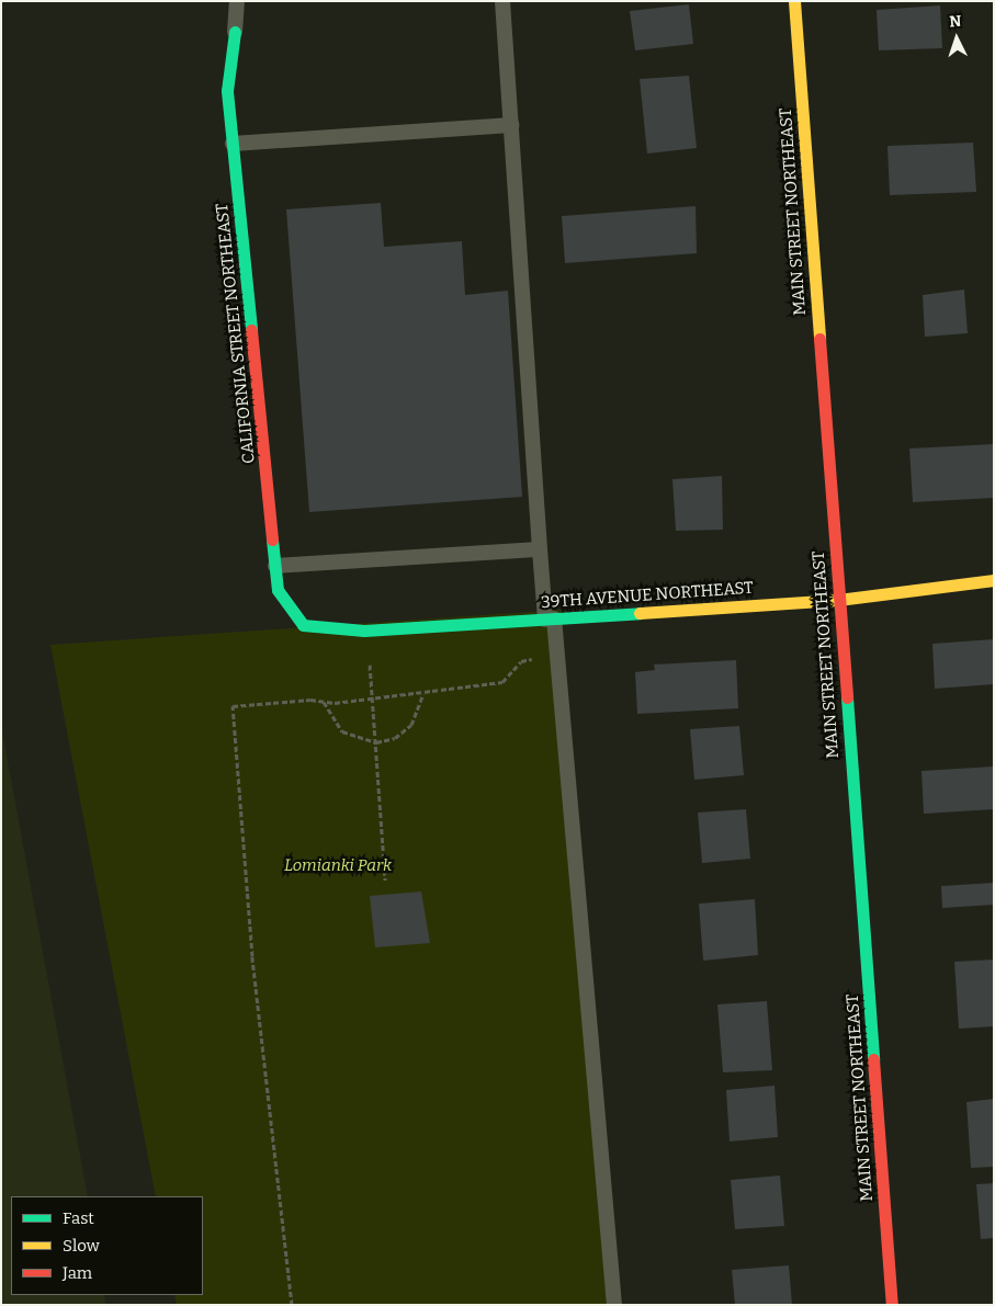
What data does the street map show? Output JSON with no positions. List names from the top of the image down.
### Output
{
  "streets": {
    "street": ["MAIN STREET NORTHEAST", "CALIFORNIA STREET NORTHEAST", "39TH AVENUE NORTHEAST"]
  },
  "crossings": [
    ["MAIN STREET NORTHEAST", "39TH AVENUE NORTHEAST"],
    ["CALIFORNIA STREET NORTHEAST", "39TH AVENUE NORTHEAST"]
  ],
  "parks": ["Lomianki Park"],
  "legend": ["Fast", "Slow", "Jam"],
  "north": "top"
}
